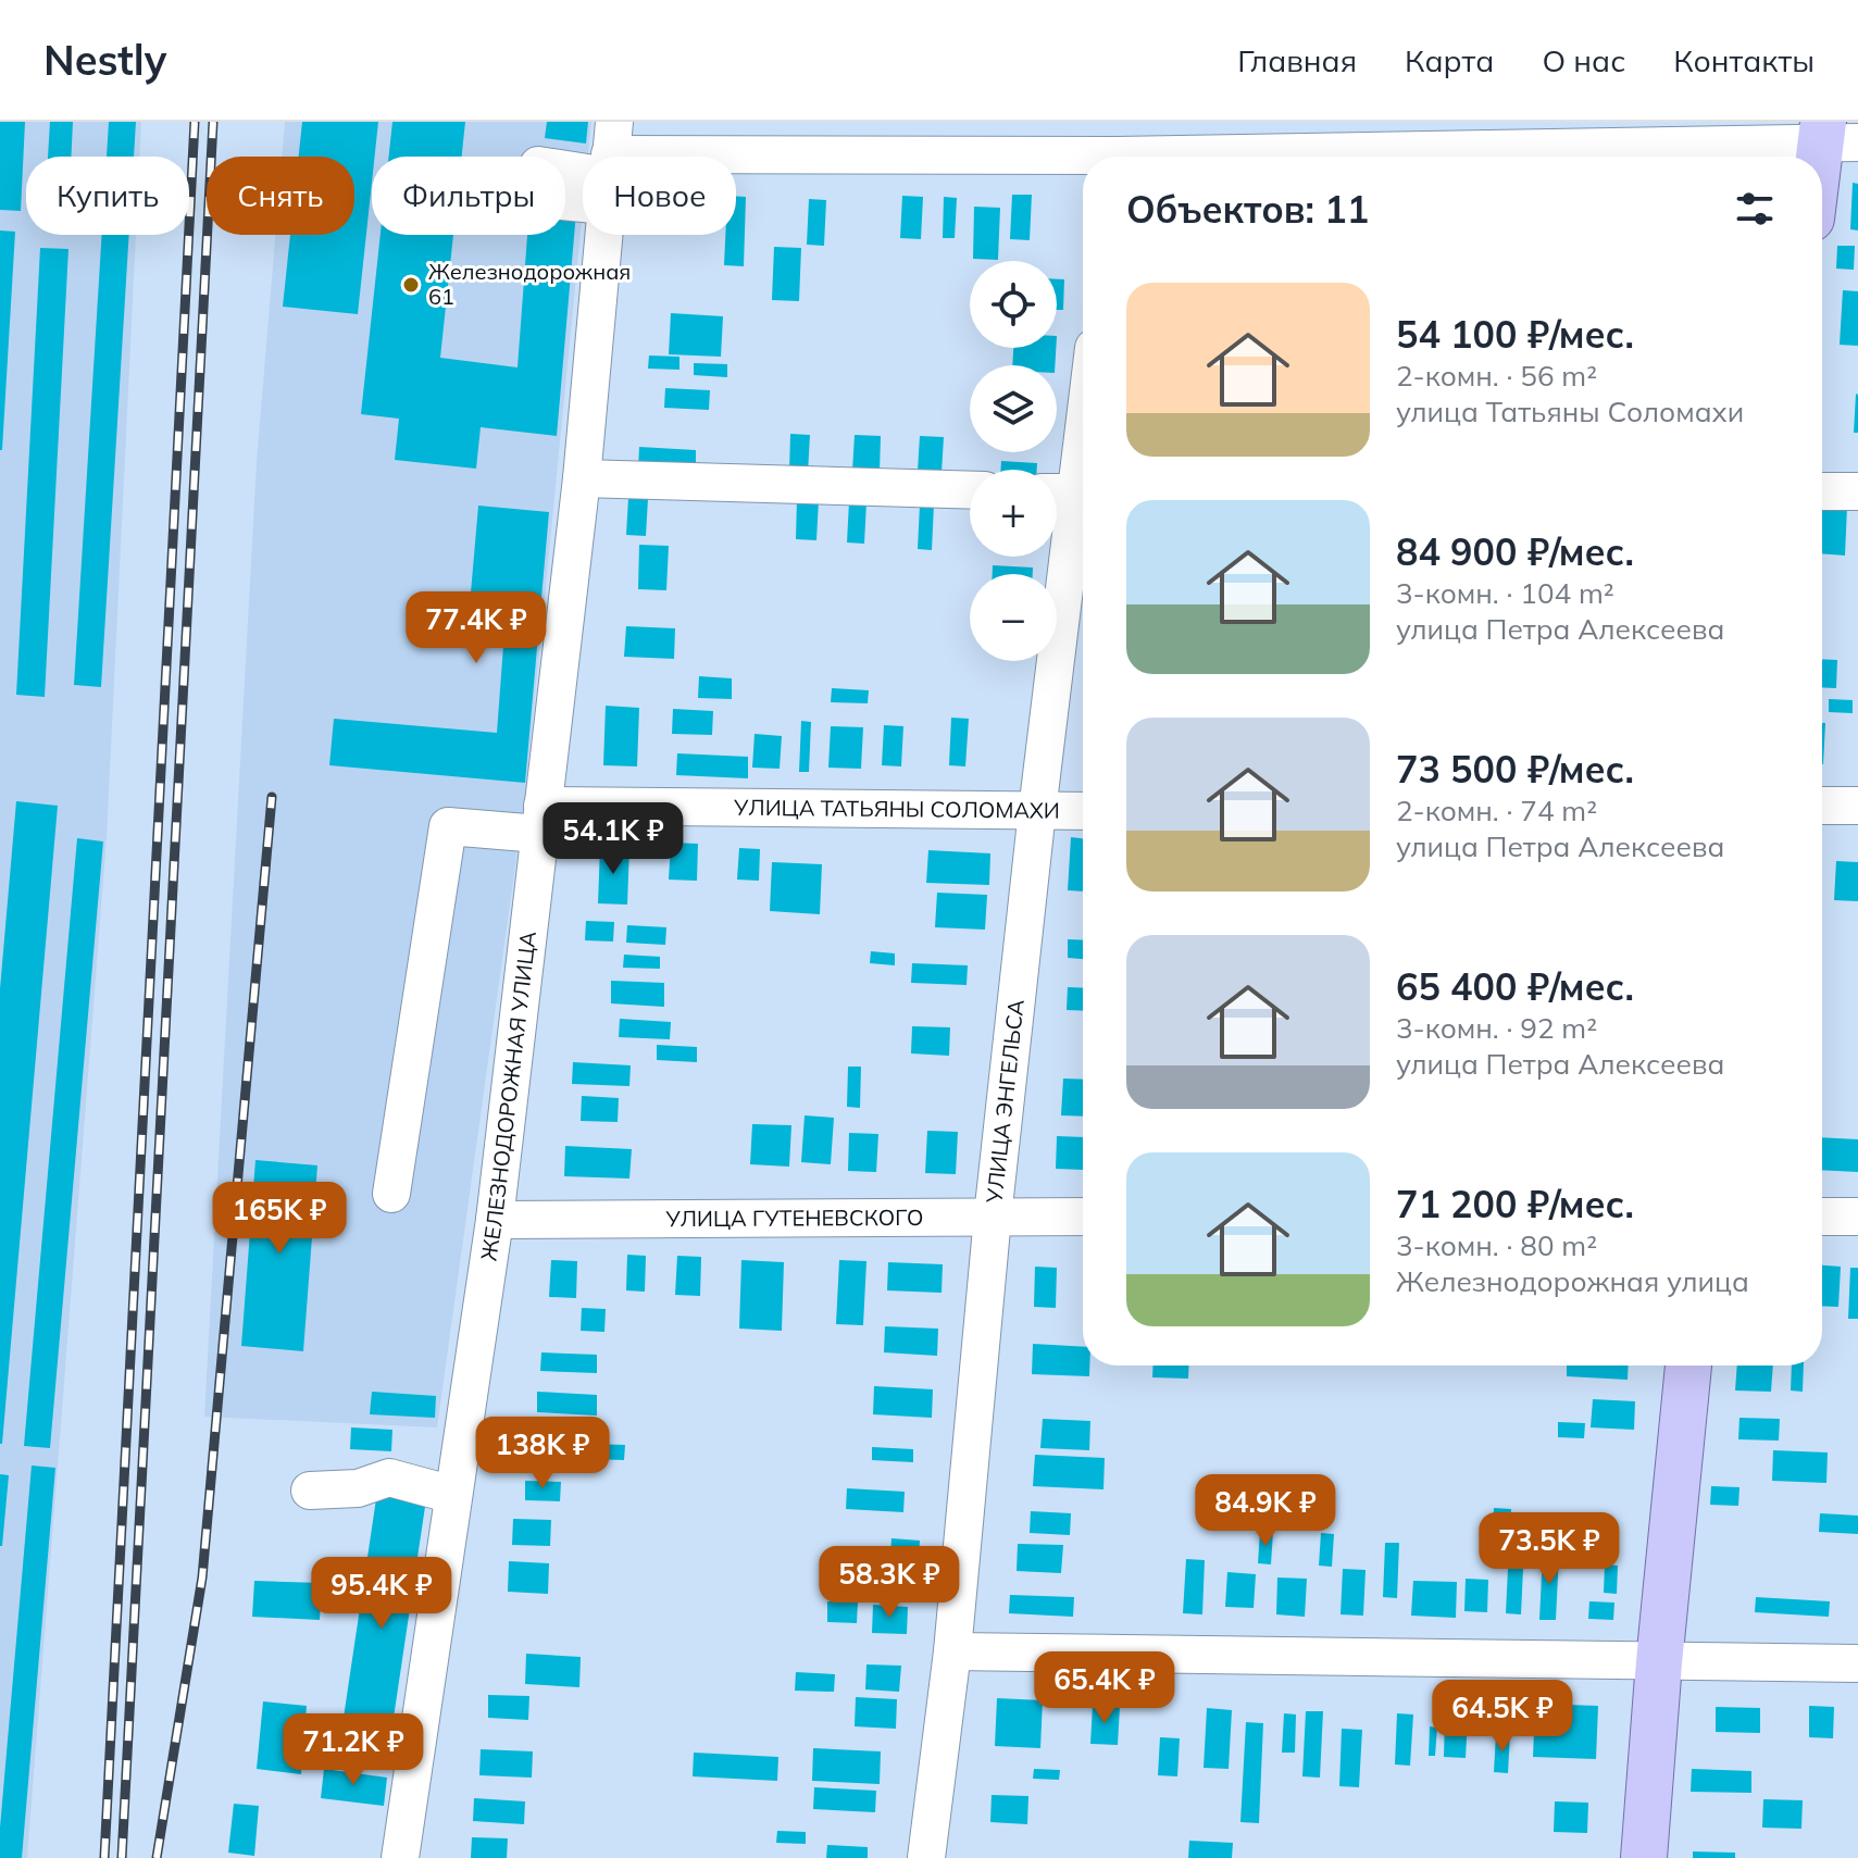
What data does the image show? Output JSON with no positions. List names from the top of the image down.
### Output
{
  "streets": {
    "street": [
      "УЛИЦА ТАТЬЯНЫ СОЛОМАХИ",
      "ЖЕЛЕЗНОДОРОЖНАЯ УЛИЦА",
      "УЛИЦА ЭНГЕЛЬСА",
      "УЛИЦА ГУТЕНЕВСКОГО"
    ]
  },
  "crossings": [
    ["УЛИЦА ТАТЬЯНЫ СОЛОМАХИ", "ЖЕЛЕЗНОДОРОЖНАЯ УЛИЦА"],
    ["УЛИЦА ТАТЬЯНЫ СОЛОМАХИ", "УЛИЦА ЭНГЕЛЬСА"],
    ["ЖЕЛЕЗНОДОРОЖНАЯ УЛИЦА", "УЛИЦА ГУТЕНЕВСКОГО"],
    ["УЛИЦА ЭНГЕЛЬСА", "УЛИЦА ГУТЕНЕВСКОГО"]
  ],
  "places": ["Железнодорожная 61"],
  "page": {
    "header": "Nestly",
    "nav": [
      "Главная",
      "Карта",
      "О нас",
      "Контакты"
    ],
    "chip": [
      "Купить",
      "Снять",
      "Фильтры",
      "Новое"
    ],
    "heading": "Объектов: 11",
    "map_buttons": ["+", "−"],
    "list": [
      {
        "name": "54 100 ₽/мес.",
        "note": "2-комн. · 56 m² · улица Татьяны Соломахи"
      },
      {
        "name": "84 900 ₽/мес.",
        "note": "3-комн. · 104 m² · улица Петра Алексеева"
      },
      {
        "name": "73 500 ₽/мес.",
        "note": "2-комн. · 74 m² · улица Петра Алексеева"
      },
      {
        "name": "65 400 ₽/мес.",
        "note": "3-комн. · 92 m² · улица Петра Алексеева"
      },
      {
        "name": "71 200 ₽/мес.",
        "note": "3-комн. · 80 m² · Железнодорожная улица"
      }
    ],
    "price": [
      "77.4K ₽",
      "54.1K ₽",
      "165K ₽",
      "138K ₽",
      "84.9K ₽",
      "73.5K ₽",
      "58.3K ₽",
      "95.4K ₽",
      "65.4K ₽",
      "64.5K ₽",
      "71.2K ₽"
    ]
  }
}
